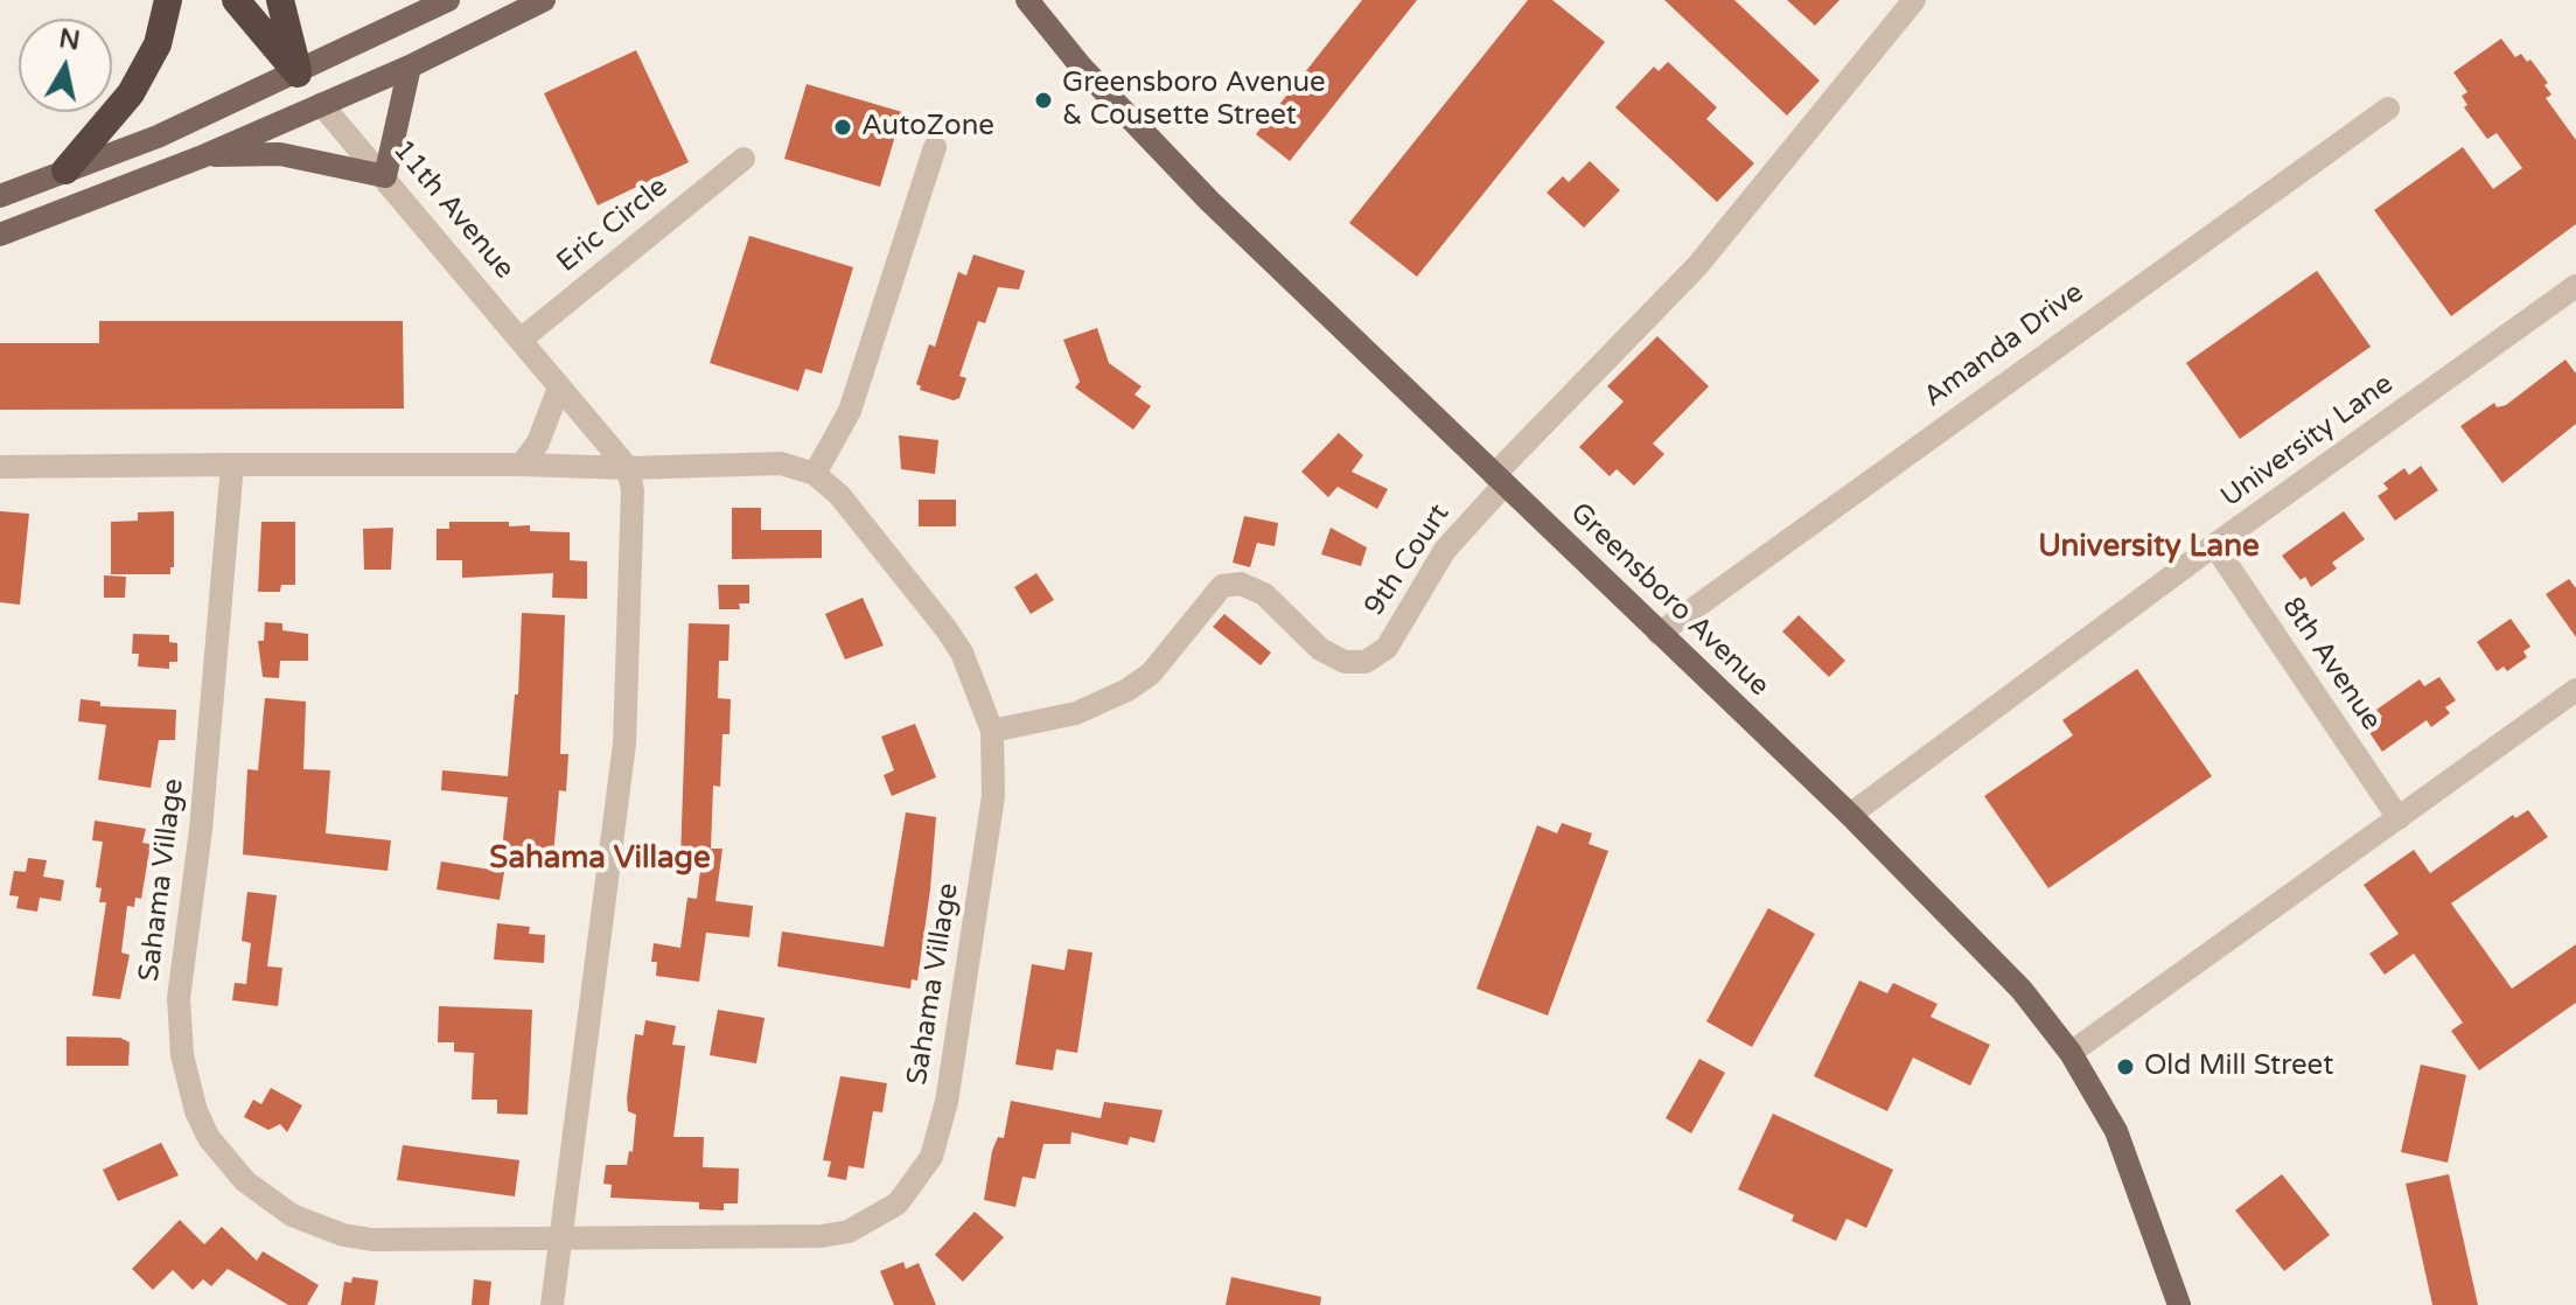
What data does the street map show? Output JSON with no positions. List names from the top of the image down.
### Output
{
  "streets": {
    "main road": ["11th Avenue", "Greensboro Avenue"],
    "street": [
      "Eric Circle",
      "Amanda Drive",
      "University Lane",
      "9th Court",
      "8th Avenue",
      "Sahama Village"
    ]
  },
  "crossings": [
    ["11th Avenue", "Eric Circle"],
    ["Amanda Drive", "Greensboro Avenue"],
    ["University Lane", "Greensboro Avenue"],
    ["University Lane", "8th Avenue"],
    ["9th Court", "Greensboro Avenue"],
    ["9th Court", "Sahama Village"]
  ],
  "districts": ["University Lane", "Sahama Village"],
  "places": ["Greensboro Avenue & Cousette Street", "AutoZone", "Old Mill Street"],
  "north": "top"
}
